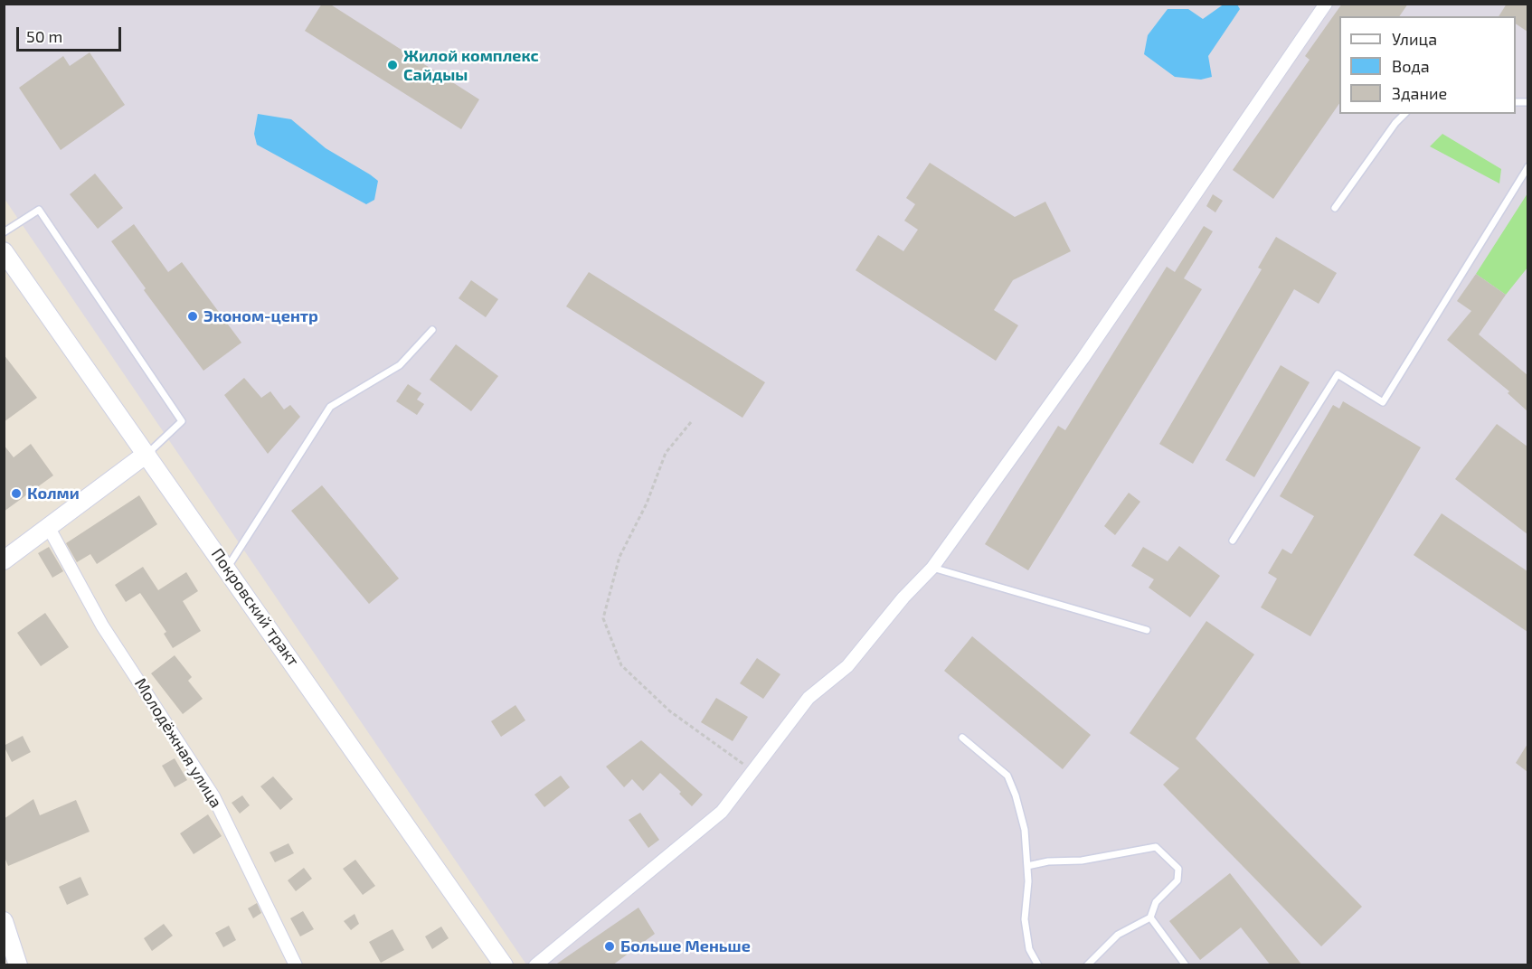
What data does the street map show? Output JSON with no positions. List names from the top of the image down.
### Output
{
  "streets": {
    "main road": ["Покровский тракт"],
    "street": ["Молодёжная улица"]
  },
  "places": [
    "Жилой комплекс Сайдыы",
    "Эконом-центр",
    "Колми",
    "Больше Меньше"
  ],
  "legend": ["Улица", "Вода", "Здание"],
  "scale_bar": "50 m"
}
